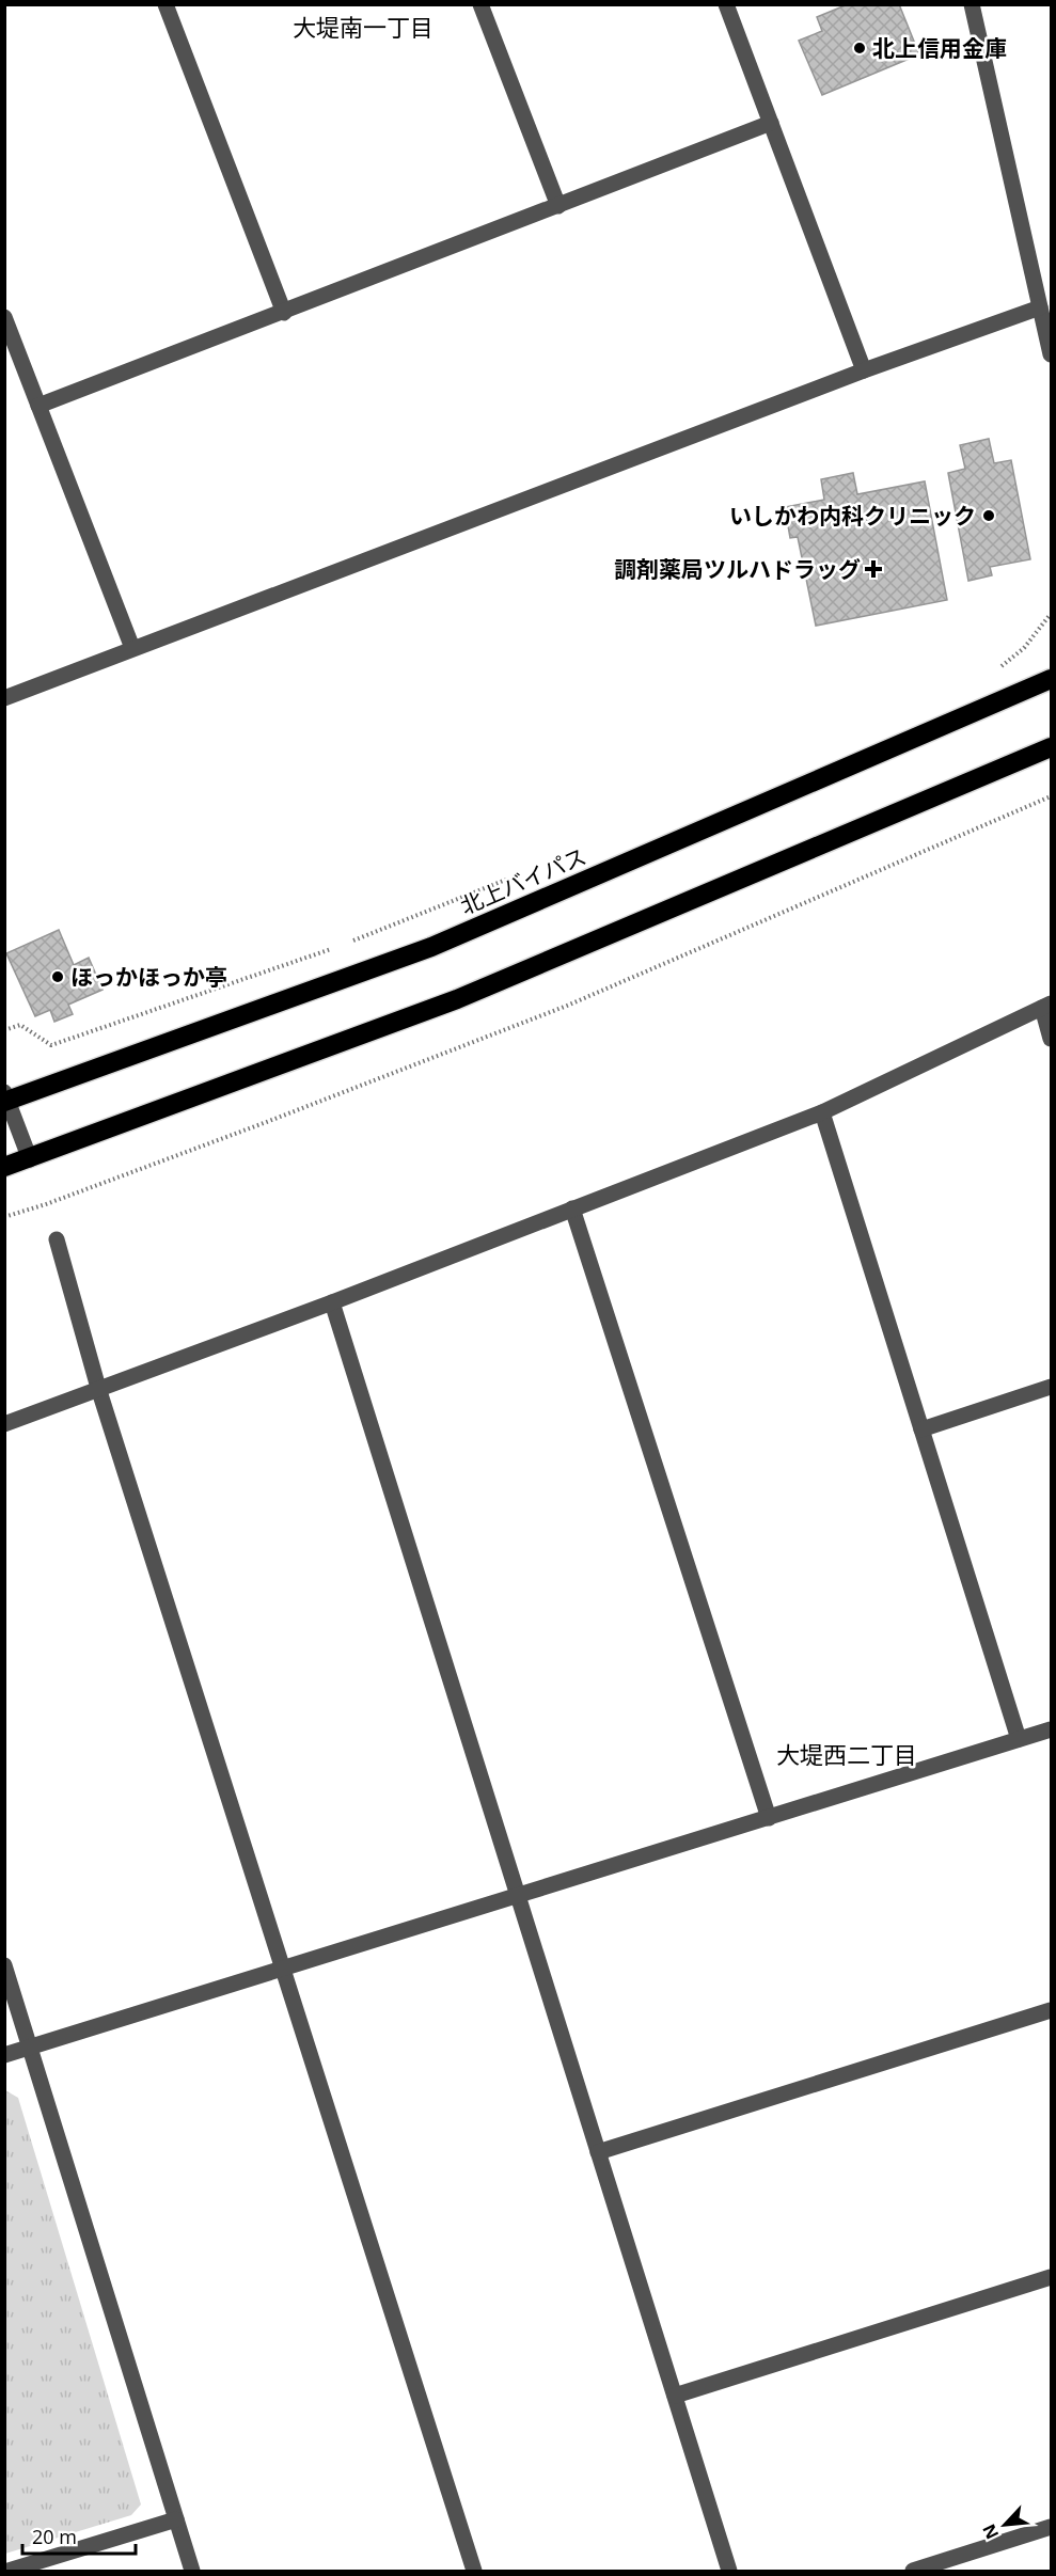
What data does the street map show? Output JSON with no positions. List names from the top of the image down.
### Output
{
  "streets": {
    "highway": ["北上バイパス"]
  },
  "districts": ["大堤南一丁目", "大堤西二丁目"],
  "places": {
    "other": ["北上信用金庫", "いしかわ内科クリニック", "ほっかほっか亭"],
    "health": ["調剤薬局ツルハドラッグ"]
  },
  "scale_bar": "20 m",
  "north": "bottom left"
}
